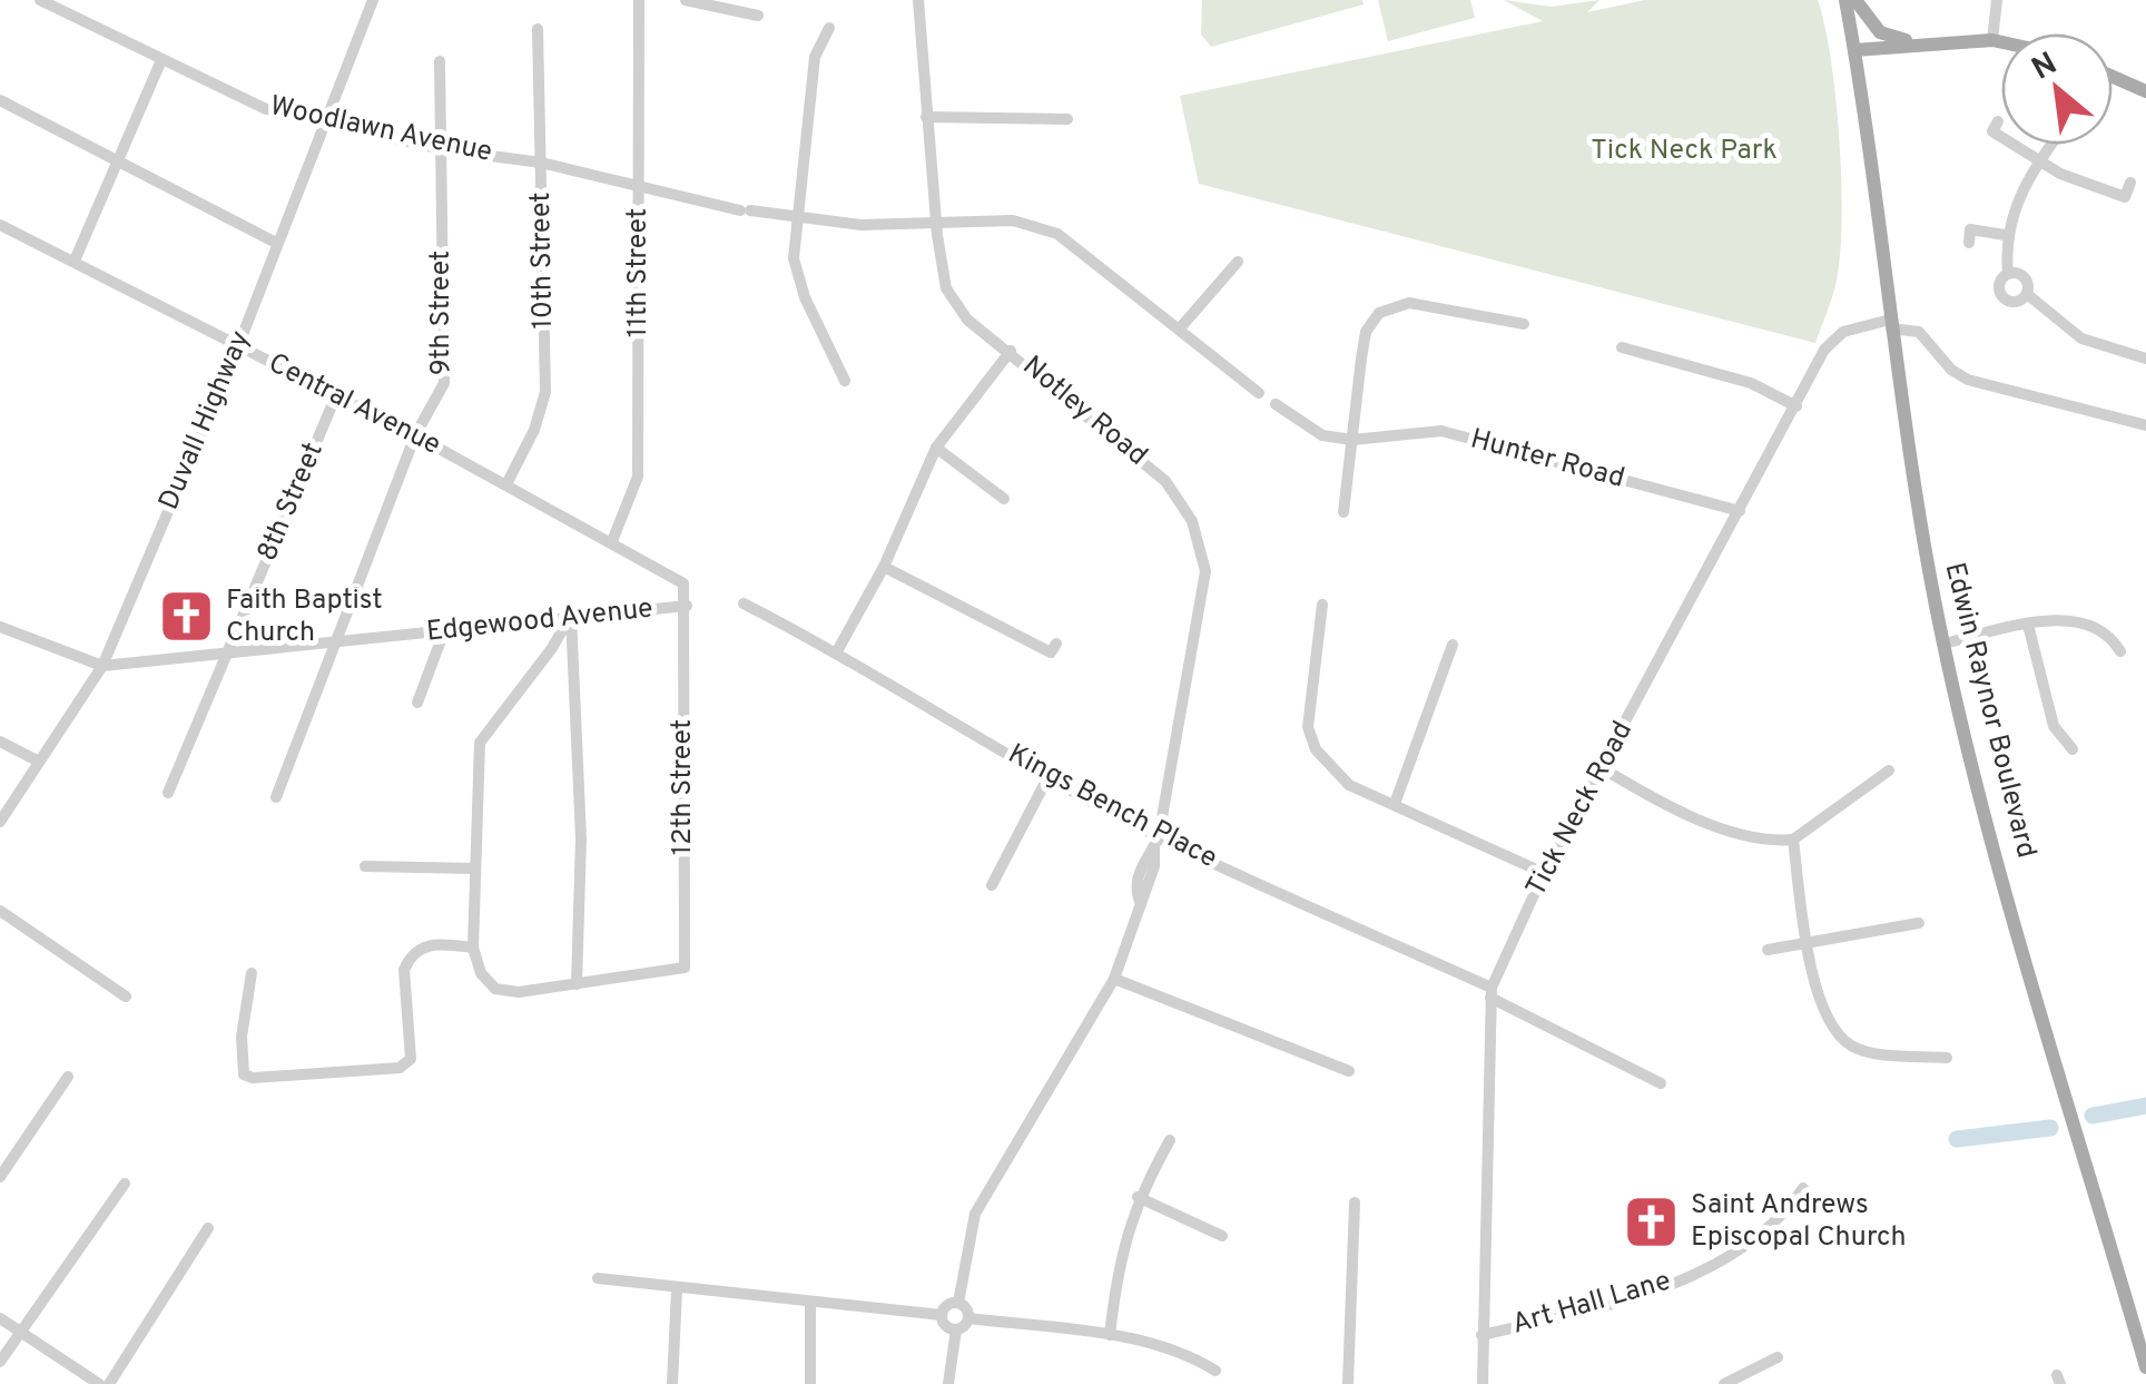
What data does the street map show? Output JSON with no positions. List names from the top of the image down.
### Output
{
  "streets": {
    "main road": ["Edwin Raynor Boulevard"],
    "street": [
      "Woodlawn Avenue",
      "10th Street",
      "11th Street",
      "9th Street",
      "Central Avenue",
      "Notley Road",
      "Duvall Highway",
      "Hunter Road",
      "8th Street",
      "Edgewood Avenue",
      "12th Street",
      "Kings Bench Place",
      "Tick Neck Road",
      "Art Hall Lane"
    ]
  },
  "crossings": [
    ["Woodlawn Avenue", "10th Street"],
    ["Woodlawn Avenue", "11th Street"],
    ["Woodlawn Avenue", "9th Street"],
    ["Woodlawn Avenue", "Notley Road"],
    ["Woodlawn Avenue", "Duvall Highway"],
    ["10th Street", "Central Avenue"],
    ["11th Street", "Central Avenue"],
    ["9th Street", "Central Avenue"],
    ["9th Street", "Edgewood Avenue"],
    ["Central Avenue", "Duvall Highway"],
    ["Central Avenue", "8th Street"],
    ["Central Avenue", "Edgewood Avenue"],
    ["Central Avenue", "12th Street"],
    ["Notley Road", "Kings Bench Place"],
    ["Duvall Highway", "Edgewood Avenue"],
    ["Hunter Road", "Tick Neck Road"],
    ["8th Street", "Edgewood Avenue"],
    ["Edgewood Avenue", "12th Street"],
    ["Edwin Raynor Boulevard", "Tick Neck Road"],
    ["Kings Bench Place", "Tick Neck Road"],
    ["Tick Neck Road", "Art Hall Lane"]
  ],
  "parks": ["Tick Neck Park"],
  "places": {
    "church": ["Faith Baptist Church", "Saint Andrews Episcopal Church"]
  },
  "north": "top left"
}
